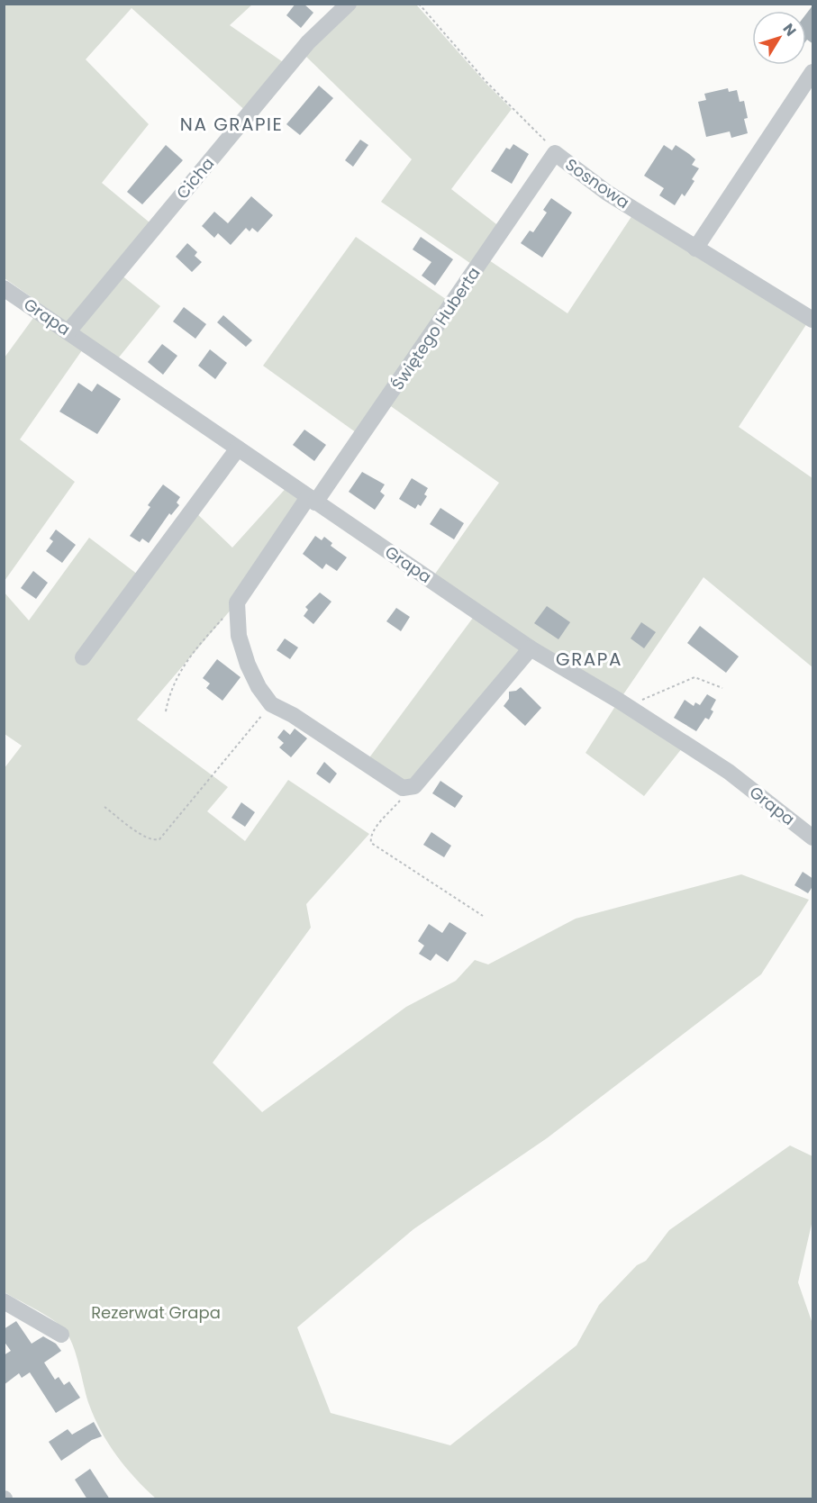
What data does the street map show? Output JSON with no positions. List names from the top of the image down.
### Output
{
  "streets": {
    "street": [
      "Cicha",
      "Sosnowa",
      "Grapa",
      "Świętego Huberta"
    ]
  },
  "crossings": [
    ["Cicha", "Grapa"],
    ["Sosnowa", "Świętego Huberta"],
    ["Grapa", "Świętego Huberta"]
  ],
  "districts": ["NA GRAPIE", "GRAPA"],
  "parks": ["Rezerwat Grapa"],
  "north": "top right"
}
